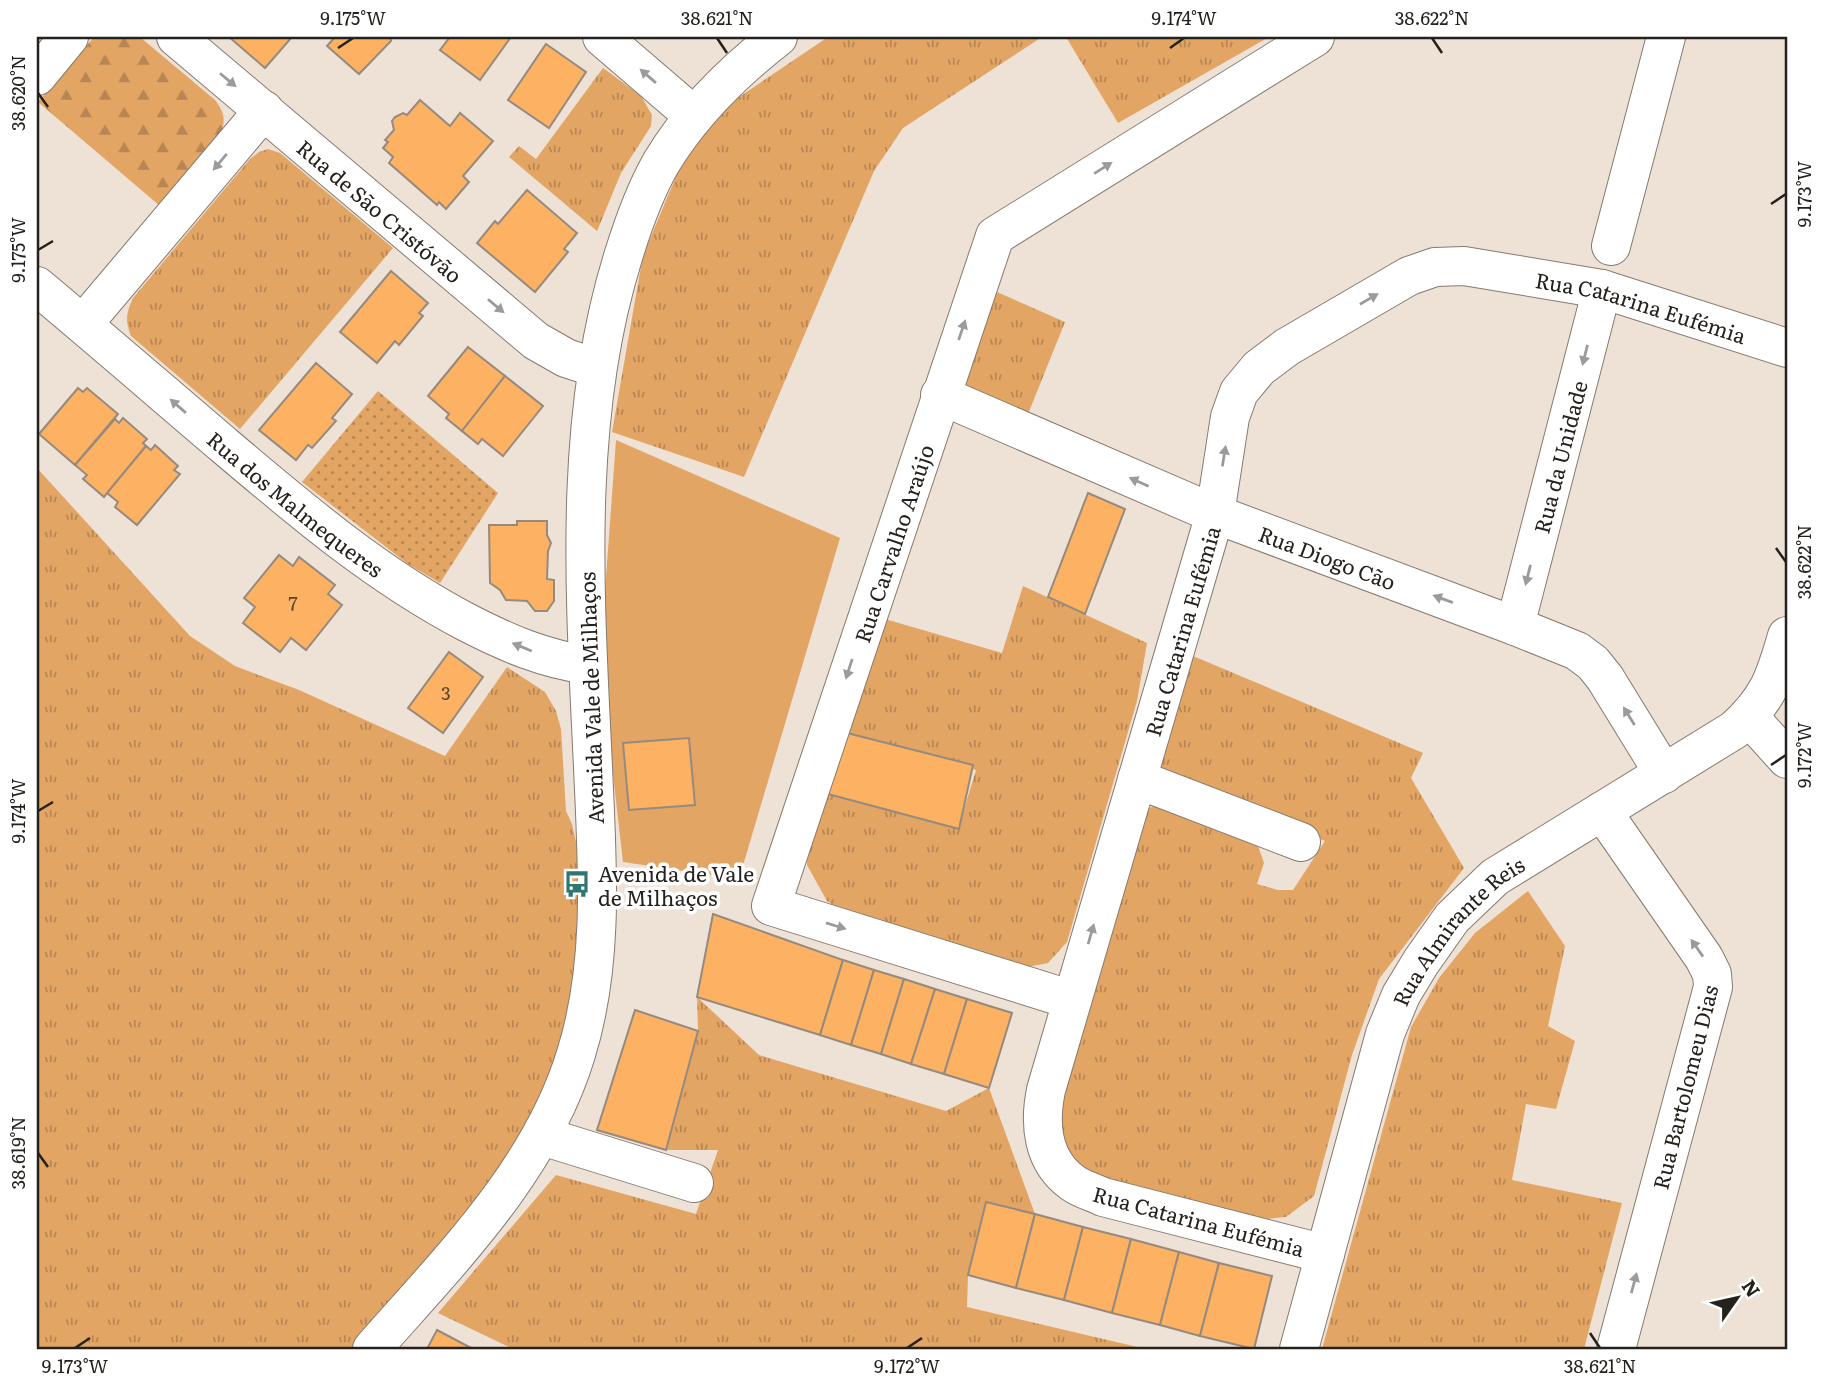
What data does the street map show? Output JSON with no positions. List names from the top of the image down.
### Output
{
  "streets": {
    "street": [
      "Rua de São Cristóvão",
      "Rua Catarina Eufémia",
      "Rua da Unidade",
      "Rua dos Malmequeres",
      "Rua Carvalho Araújo",
      "Rua Diogo Cão",
      "Avenida Vale de Milhaços",
      "Rua Almirante Reis",
      "Rua Bartolomeu Dias"
    ]
  },
  "crossings": [
    ["Rua de São Cristóvão", "Avenida Vale de Milhaços"],
    ["Rua Catarina Eufémia", "Rua da Unidade"],
    ["Rua Catarina Eufémia", "Rua Carvalho Araújo"],
    ["Rua Catarina Eufémia", "Rua Diogo Cão"],
    ["Rua Catarina Eufémia", "Rua Almirante Reis"],
    ["Rua da Unidade", "Rua Diogo Cão"],
    ["Rua dos Malmequeres", "Avenida Vale de Milhaços"],
    ["Rua Carvalho Araújo", "Rua Diogo Cão"],
    ["Rua Diogo Cão", "Rua Almirante Reis"],
    ["Rua Almirante Reis", "Rua Bartolomeu Dias"]
  ],
  "one_way": [
    "Rua de São Cristóvão",
    "Rua Catarina Eufémia",
    "Rua da Unidade",
    "Rua dos Malmequeres",
    "Rua Diogo Cão",
    "Rua Bartolomeu Dias"
  ],
  "places": {
    "bus stop": ["Avenida de Vale de Milhaços"]
  },
  "house_numbers": ["7", "3"],
  "north": "top right",
  "coordinates": [
    "9.175°W",
    "38.621°N",
    "9.174°W",
    "38.622°N",
    "38.620°N",
    "9.173°W",
    "9.172°W",
    "38.619°N"
  ]
}
